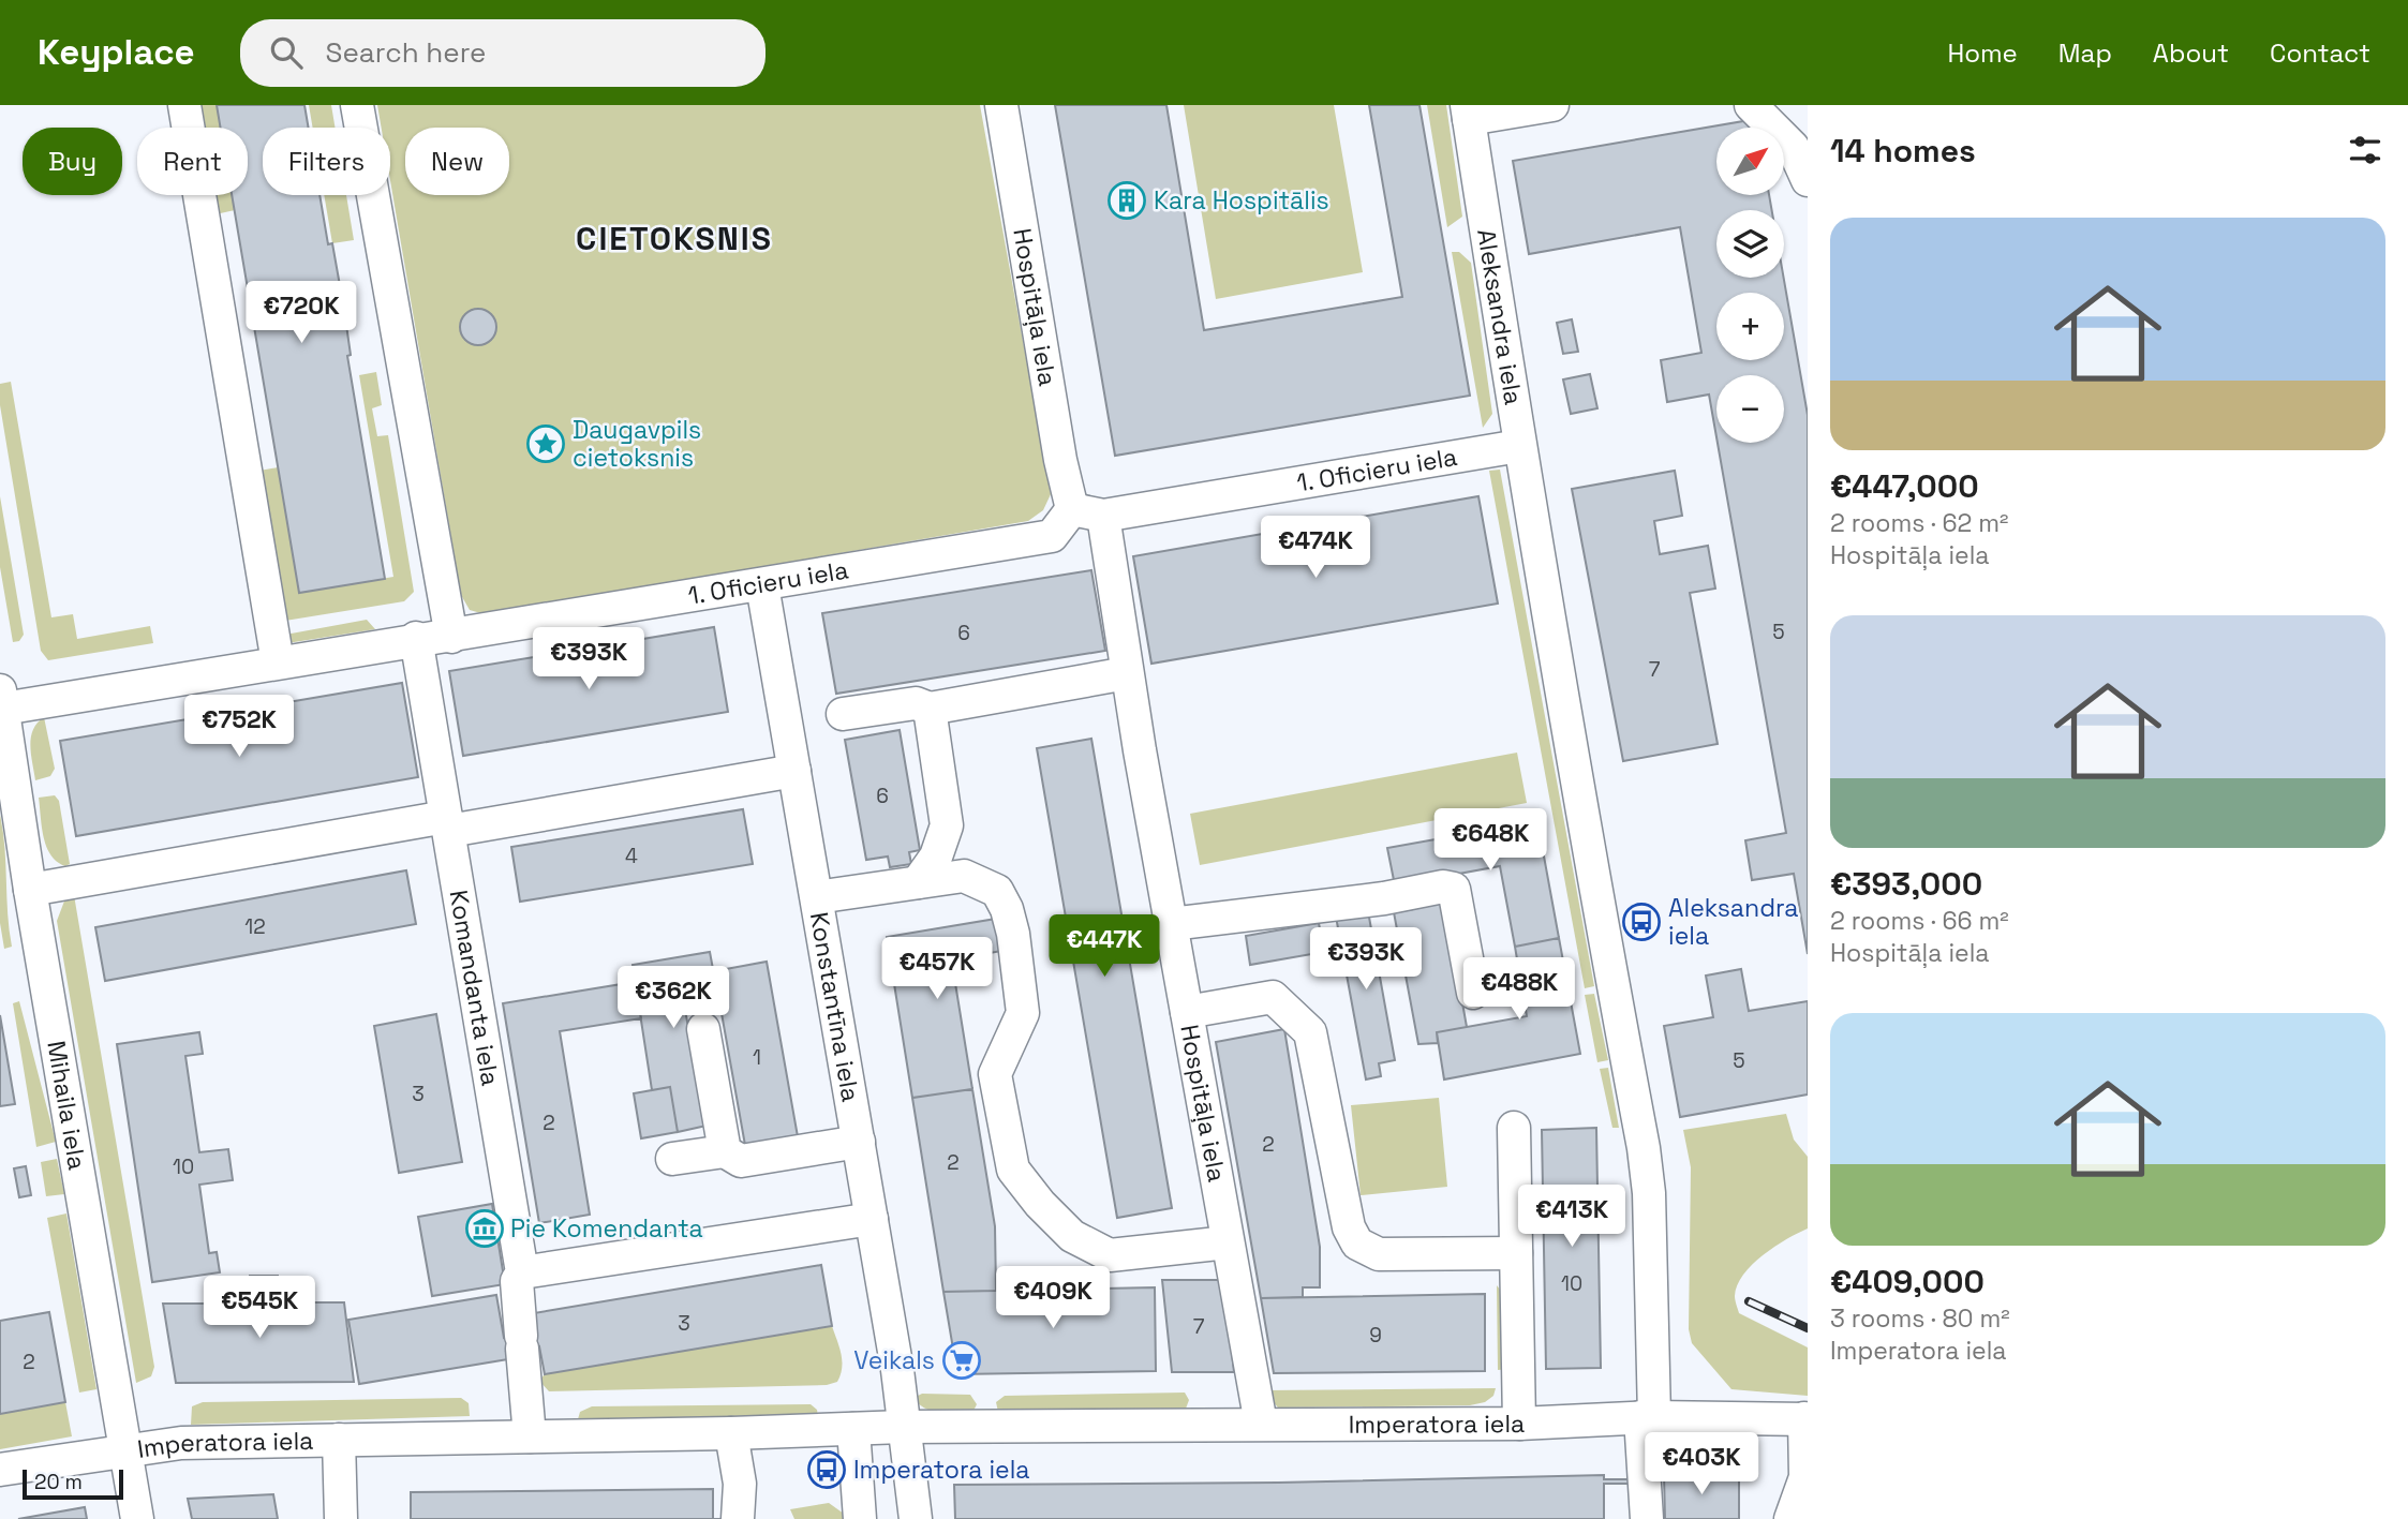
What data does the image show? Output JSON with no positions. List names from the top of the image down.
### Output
{
  "streets": {
    "street": [
      "Hospitāļa iela",
      "Aleksandra iela",
      "1. Oficieru iela",
      "Komandanta iela",
      "Konstantīna iela",
      "Mihaila iela",
      "Imperatora iela"
    ]
  },
  "crossings": [
    ["Hospitāļa iela", "1. Oficieru iela"],
    ["Hospitāļa iela", "Imperatora iela"],
    ["Aleksandra iela", "1. Oficieru iela"],
    ["Aleksandra iela", "Imperatora iela"],
    ["1. Oficieru iela", "Komandanta iela"],
    ["1. Oficieru iela", "Konstantīna iela"],
    ["1. Oficieru iela", "Mihaila iela"],
    ["Komandanta iela", "Imperatora iela"],
    ["Konstantīna iela", "Imperatora iela"],
    ["Mihaila iela", "Imperatora iela"]
  ],
  "districts": ["CIETOKSNIS"],
  "places": {
    "building": ["Kara Hospitālis"],
    "place": ["Daugavpils cietoksnis"],
    "bus stop": ["Aleksandra iela", "Imperatora iela"],
    "museum": ["Pie Komendanta"],
    "supermarket": ["Veikals"]
  },
  "house_numbers": [
    "5",
    "6",
    "7",
    "6",
    "4",
    "12",
    "1",
    "5",
    "3",
    "2",
    "2",
    "2",
    "10",
    "10",
    "3",
    "7",
    "9",
    "2"
  ],
  "scale_bar": "20 m",
  "north": "top right",
  "page": {
    "header": "Keyplace",
    "search": "Search here",
    "nav": [
      "Home",
      "Map",
      "About",
      "Contact"
    ],
    "heading": "14 homes",
    "map_buttons": ["+", "−"],
    "chip": [
      "Buy",
      "Rent",
      "Filters",
      "New"
    ],
    "list": [
      {
        "name": "€447,000",
        "note": "2 rooms · 62 m² · Hospitāļa iela"
      },
      {
        "name": "€393,000",
        "note": "2 rooms · 66 m² · Hospitāļa iela"
      },
      {
        "name": "€409,000",
        "note": "3 rooms · 80 m² · Imperatora iela"
      }
    ],
    "price": [
      "€720K",
      "€474K",
      "€393K",
      "€752K",
      "€648K",
      "€447K",
      "€393K",
      "€457K",
      "€488K",
      "€362K",
      "€413K",
      "€409K",
      "€545K",
      "€403K"
    ],
    "scale": "20 m"
  }
}
